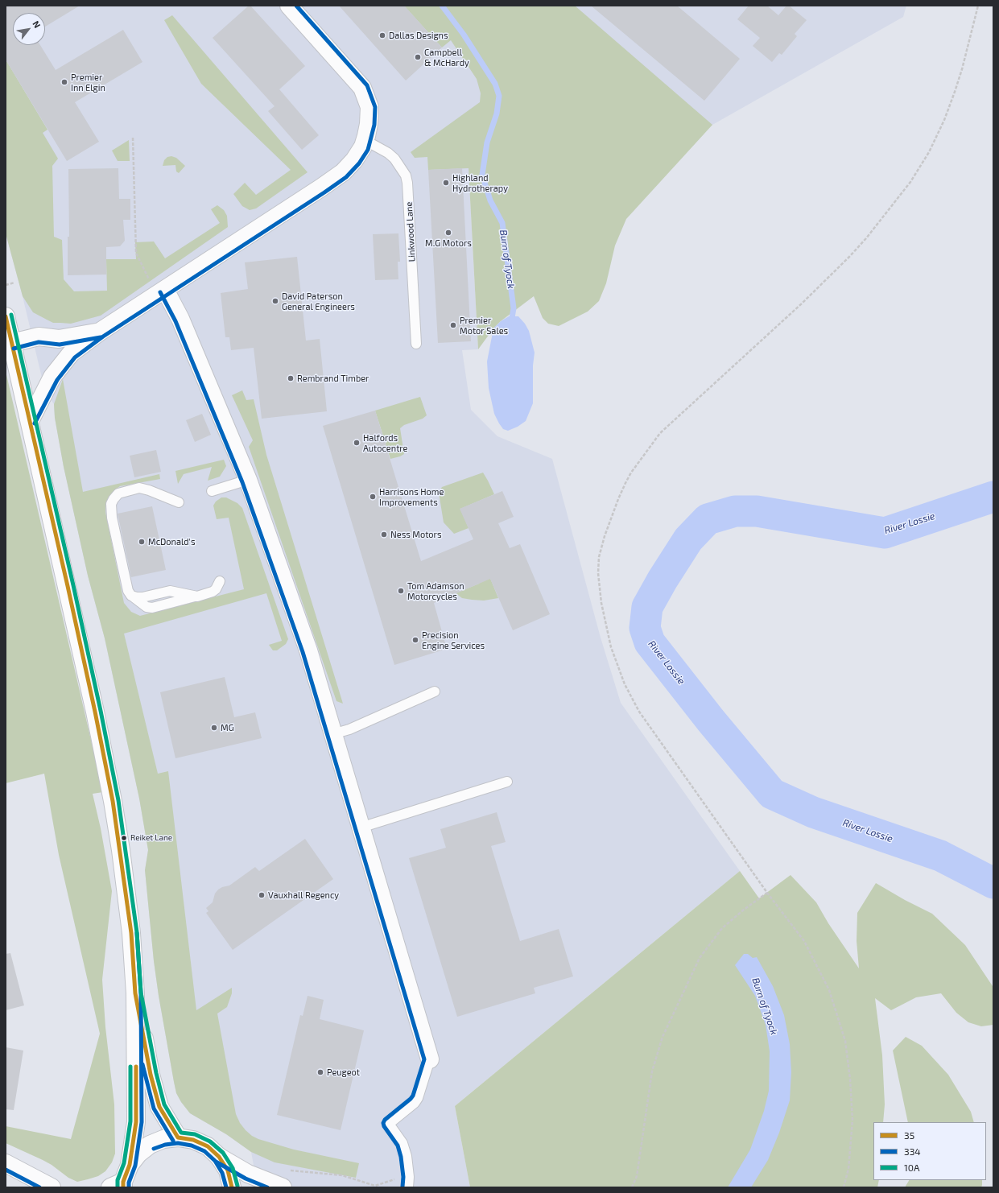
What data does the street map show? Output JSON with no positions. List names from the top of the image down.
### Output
{
  "streets": {
    "lane": ["Linkwood Lane"]
  },
  "water": ["Burn of Tyock", "River Lossie"],
  "places": [
    "Dallas Designs",
    "Campbell & McHardy",
    "Premier Inn Elgin",
    "Highland Hydrotherapy",
    "M.G Motors",
    "David Paterson General Engineers",
    "Premier Motor Sales",
    "Rembrand Timber",
    "Halfords Autocentre",
    "Harrisons Home Improvements",
    "Ness Motors",
    "McDonald's",
    "Tom Adamson Motorcycles",
    "Precision Engine Services",
    "MG",
    "Reiket Lane",
    "Vauxhall Regency",
    "Peugeot"
  ],
  "lines": ["transit line 334", "transit line 10A", "transit line 35"],
  "legend": ["35", "334", "10A"],
  "north": "top right"
}
